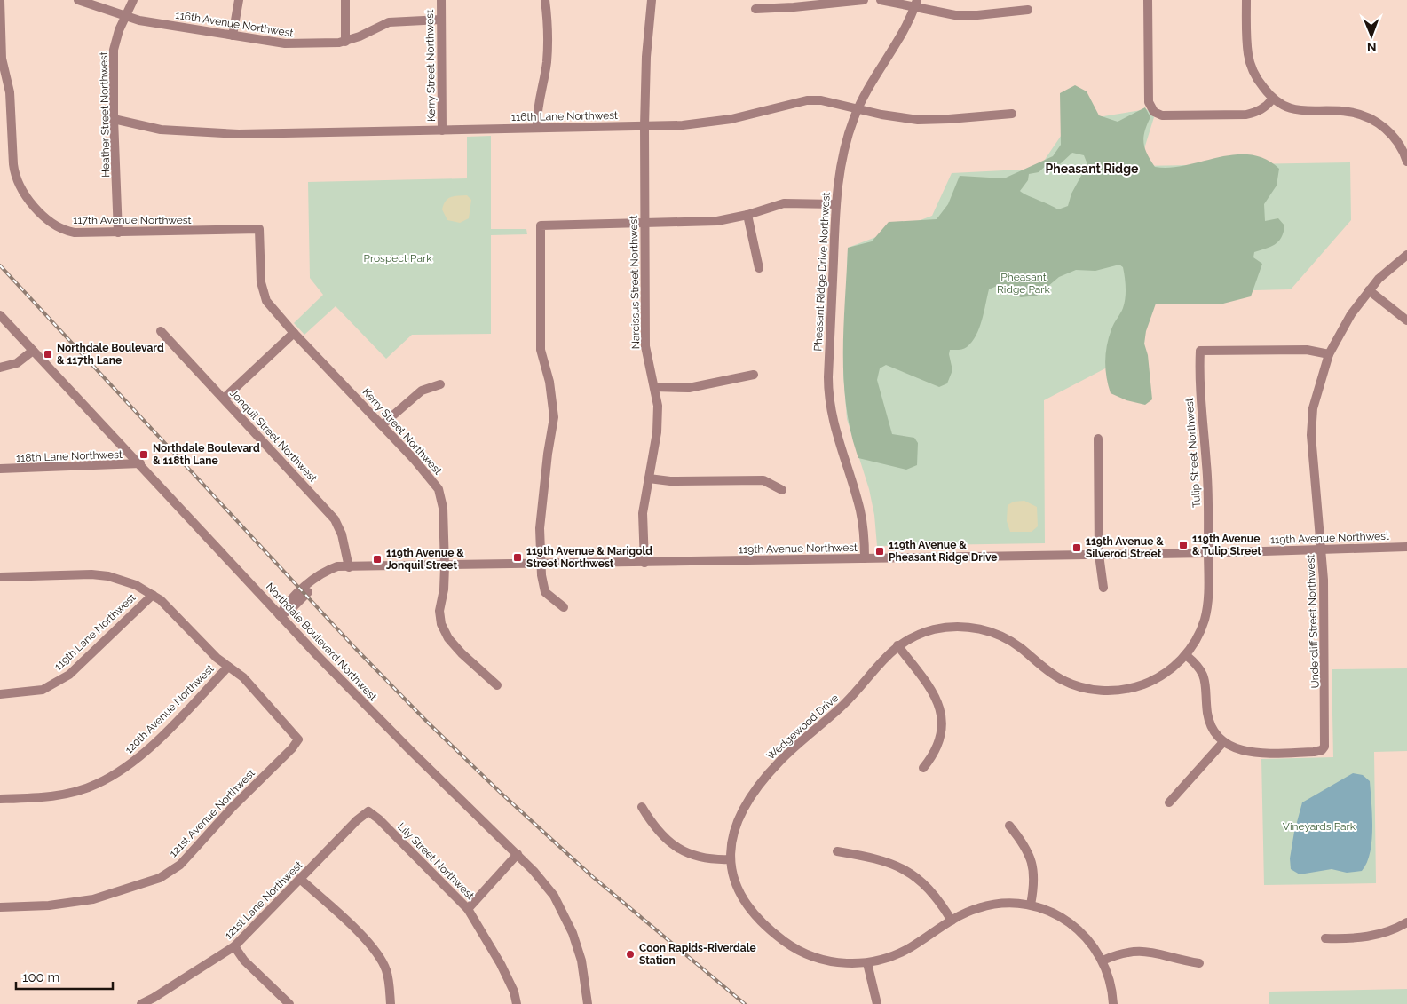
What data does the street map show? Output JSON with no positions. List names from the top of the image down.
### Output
{
  "streets": {
    "street": [
      "116th Avenue Northwest",
      "Kerry Street Northwest",
      "Heather Street Northwest",
      "116th Lane Northwest",
      "117th Avenue Northwest",
      "Pheasant Ridge Drive Northwest",
      "Narcissus Street Northwest",
      "Jonquil Street Northwest",
      "Tulip Street Northwest",
      "118th Lane Northwest",
      "119th Avenue Northwest",
      "Undercliff Street Northwest",
      "119th Lane Northwest",
      "Northdale Boulevard Northwest",
      "120th Avenue Northwest",
      "Wedgewood Drive",
      "121st Avenue Northwest",
      "Lily Street Northwest",
      "121st Lane Northwest"
    ]
  },
  "crossings": [
    ["116th Avenue Northwest", "Kerry Street Northwest"],
    ["116th Avenue Northwest", "Heather Street Northwest"],
    ["Kerry Street Northwest", "116th Lane Northwest"],
    ["Kerry Street Northwest", "117th Avenue Northwest"],
    ["Kerry Street Northwest", "119th Avenue Northwest"],
    ["Heather Street Northwest", "116th Lane Northwest"],
    ["Heather Street Northwest", "117th Avenue Northwest"],
    ["116th Lane Northwest", "Pheasant Ridge Drive Northwest"],
    ["116th Lane Northwest", "Narcissus Street Northwest"],
    ["Pheasant Ridge Drive Northwest", "119th Avenue Northwest"],
    ["Narcissus Street Northwest", "119th Avenue Northwest"],
    ["Jonquil Street Northwest", "119th Avenue Northwest"],
    ["Tulip Street Northwest", "119th Avenue Northwest"],
    ["Tulip Street Northwest", "Undercliff Street Northwest"],
    ["Tulip Street Northwest", "Wedgewood Drive"],
    ["118th Lane Northwest", "Northdale Boulevard Northwest"],
    ["119th Avenue Northwest", "Undercliff Street Northwest"],
    ["119th Avenue Northwest", "Northdale Boulevard Northwest"],
    ["120th Avenue Northwest", "121st Avenue Northwest"],
    ["Lily Street Northwest", "121st Lane Northwest"]
  ],
  "districts": ["Pheasant Ridge"],
  "parks": ["Prospect Park", "Pheasant Ridge Park", "Vineyards Park"],
  "places": {
    "transit": [
      "Northdale Boulevard & 117th Lane",
      "Northdale Boulevard & 118th Lane",
      "119th Avenue & Tulip Street",
      "119th Avenue & Silverod Street",
      "119th Avenue & Pheasant Ridge Drive",
      "119th Avenue & Marigold Street Northwest",
      "119th Avenue & Jonquil Street"
    ],
    "other": ["Coon Rapids-Riverdale Station"]
  },
  "scale_bar": "100 m",
  "north": "bottom"
}
